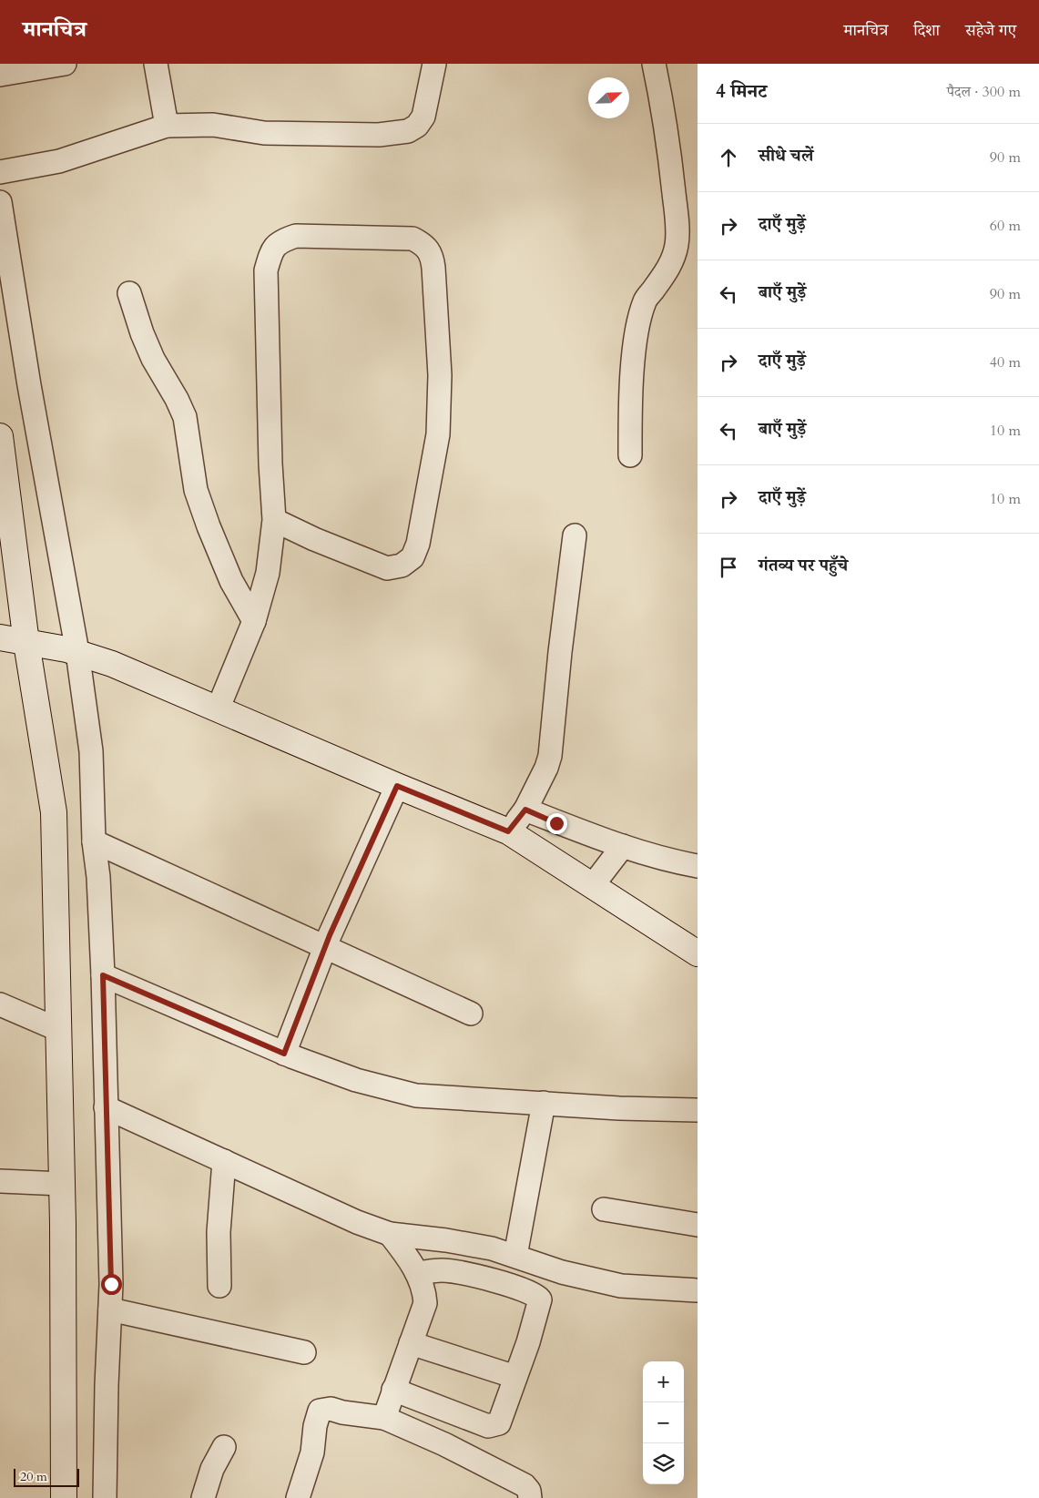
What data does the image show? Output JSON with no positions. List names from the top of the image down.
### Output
{
  "scale_bar": "20 m",
  "north": "top right",
  "page": {
    "header": "मानचित्र",
    "nav": ["मानचित्र", "दिशा", "सहेजे गए"],
    "heading": ["4 मिनट", "पैदल · 300 m"],
    "list": [
      ["सीधे चलें", "90 m"],
      ["दाएँ मुड़ें", "60 m"],
      ["बाएँ मुड़ें", "90 m"],
      ["दाएँ मुड़ें", "40 m"],
      ["बाएँ मुड़ें", "10 m"],
      ["दाएँ मुड़ें", "10 m"],
      "गंतव्य पर पहुँचे"
    ],
    "map_buttons": ["+", "−"],
    "scale": "20 m"
  }
}
